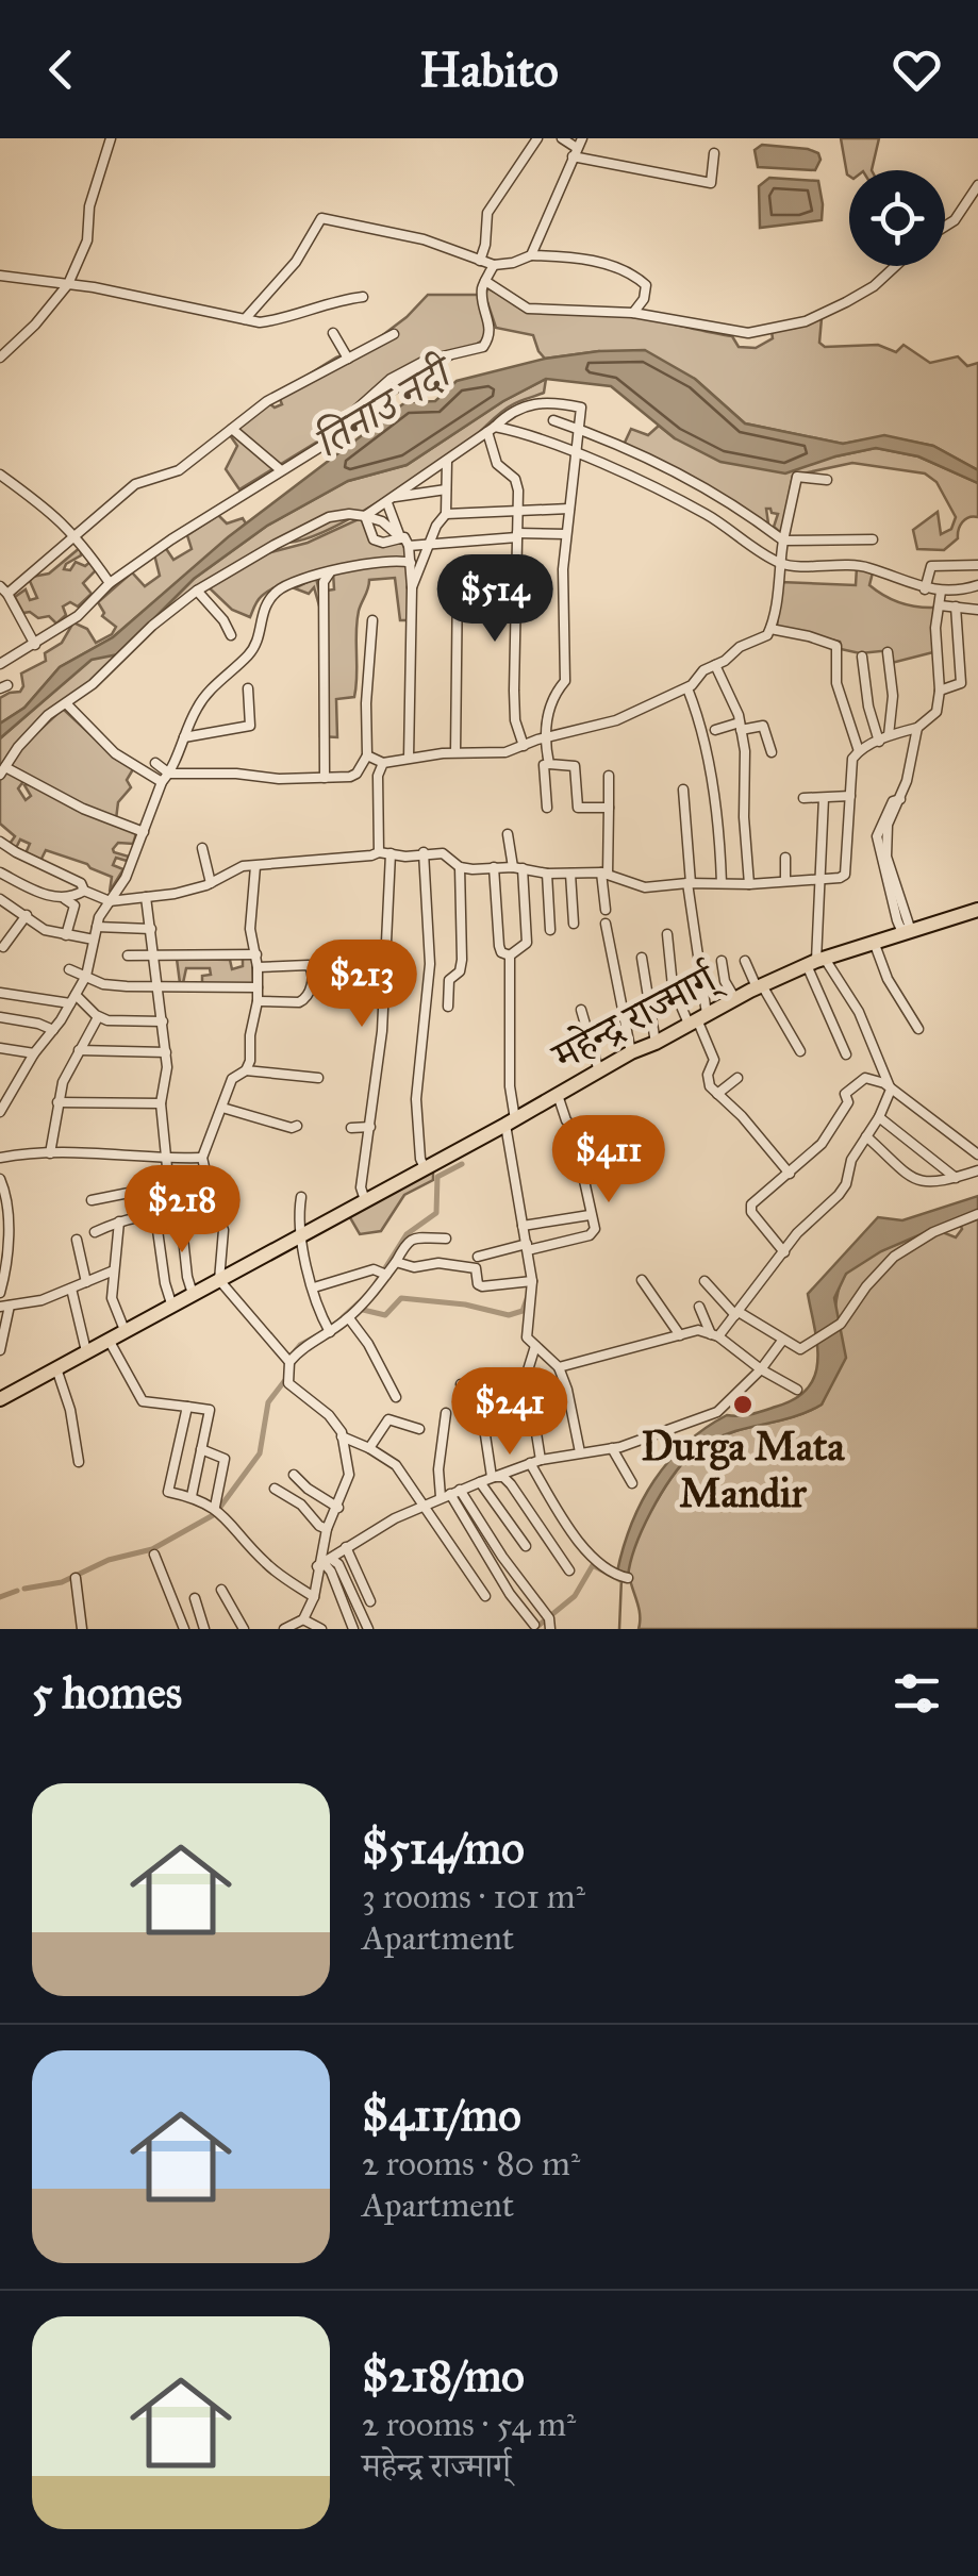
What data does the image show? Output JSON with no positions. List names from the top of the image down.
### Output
{
  "streets": {
    "highway": ["महेन्द्र राज्मार्ग्"]
  },
  "water": ["तिनाउ नदी"],
  "places": ["Durga Mata Mandir"],
  "page": {
    "header": "Habito",
    "price": [
      "$514",
      "$213",
      "$411",
      "$218",
      "$241"
    ],
    "heading": "5 homes",
    "list": [
      {
        "name": "$514/mo",
        "note": "3 rooms · 101 m² · Apartment"
      },
      {
        "name": "$411/mo",
        "note": "2 rooms · 80 m² · Apartment"
      },
      {
        "name": "$218/mo",
        "note": "2 rooms · 54 m² · महेन्द्र राज्मार्ग्"
      }
    ]
  }
}
